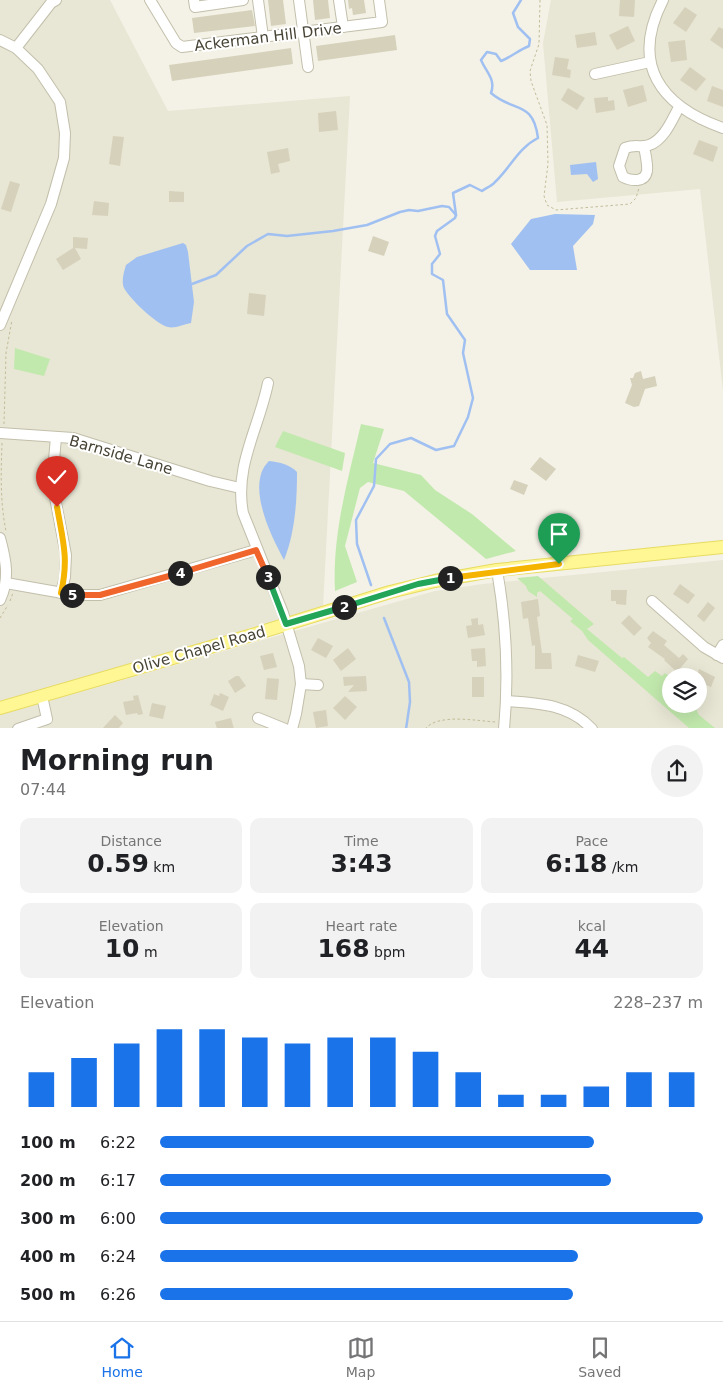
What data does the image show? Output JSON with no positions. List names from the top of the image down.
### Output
{
  "streets": {
    "main road": ["Olive Chapel Road"],
    "street": ["Ackerman Hill Drive", "Barnside Lane"]
  },
  "page": {
    "pins": [
      "4",
      "3",
      "1",
      "5",
      "2"
    ],
    "heading": ["Morning run", "07:44"],
    "stats": [
      ["Distance", "0.59 km"],
      ["Time", "3:43"],
      ["Pace", "6:18 /km"],
      ["Elevation", "10 m"],
      ["Heart rate", "168 bpm"],
      ["kcal", "44"]
    ],
    "chart": ["Elevation", "228–237 m"],
    "list": [
      {
        "name": "100 m",
        "note": "6:22"
      },
      {
        "name": "200 m",
        "note": "6:17"
      },
      {
        "name": "300 m",
        "note": "6:00"
      },
      {
        "name": "400 m",
        "note": "6:24"
      },
      {
        "name": "500 m",
        "note": "6:26"
      }
    ],
    "tabs": ["Home", "Map", "Saved"]
  }
}
